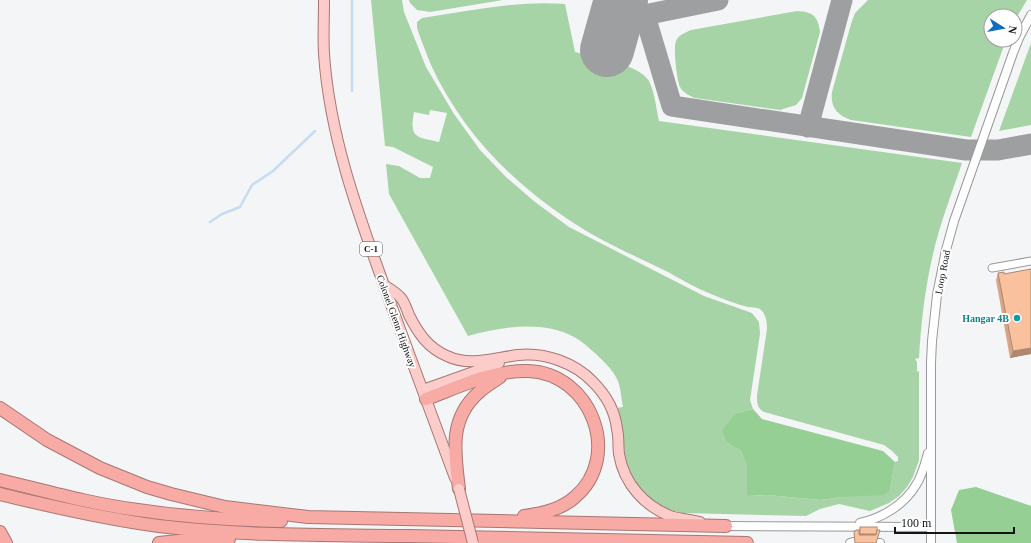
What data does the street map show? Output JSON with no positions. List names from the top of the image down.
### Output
{
  "streets": {
    "main road": ["C-1", "Colonel Glenn Highway"],
    "street": ["Loop Road"]
  },
  "places": ["Hangar 4B"],
  "scale_bar": "100 m",
  "north": "right"
}
